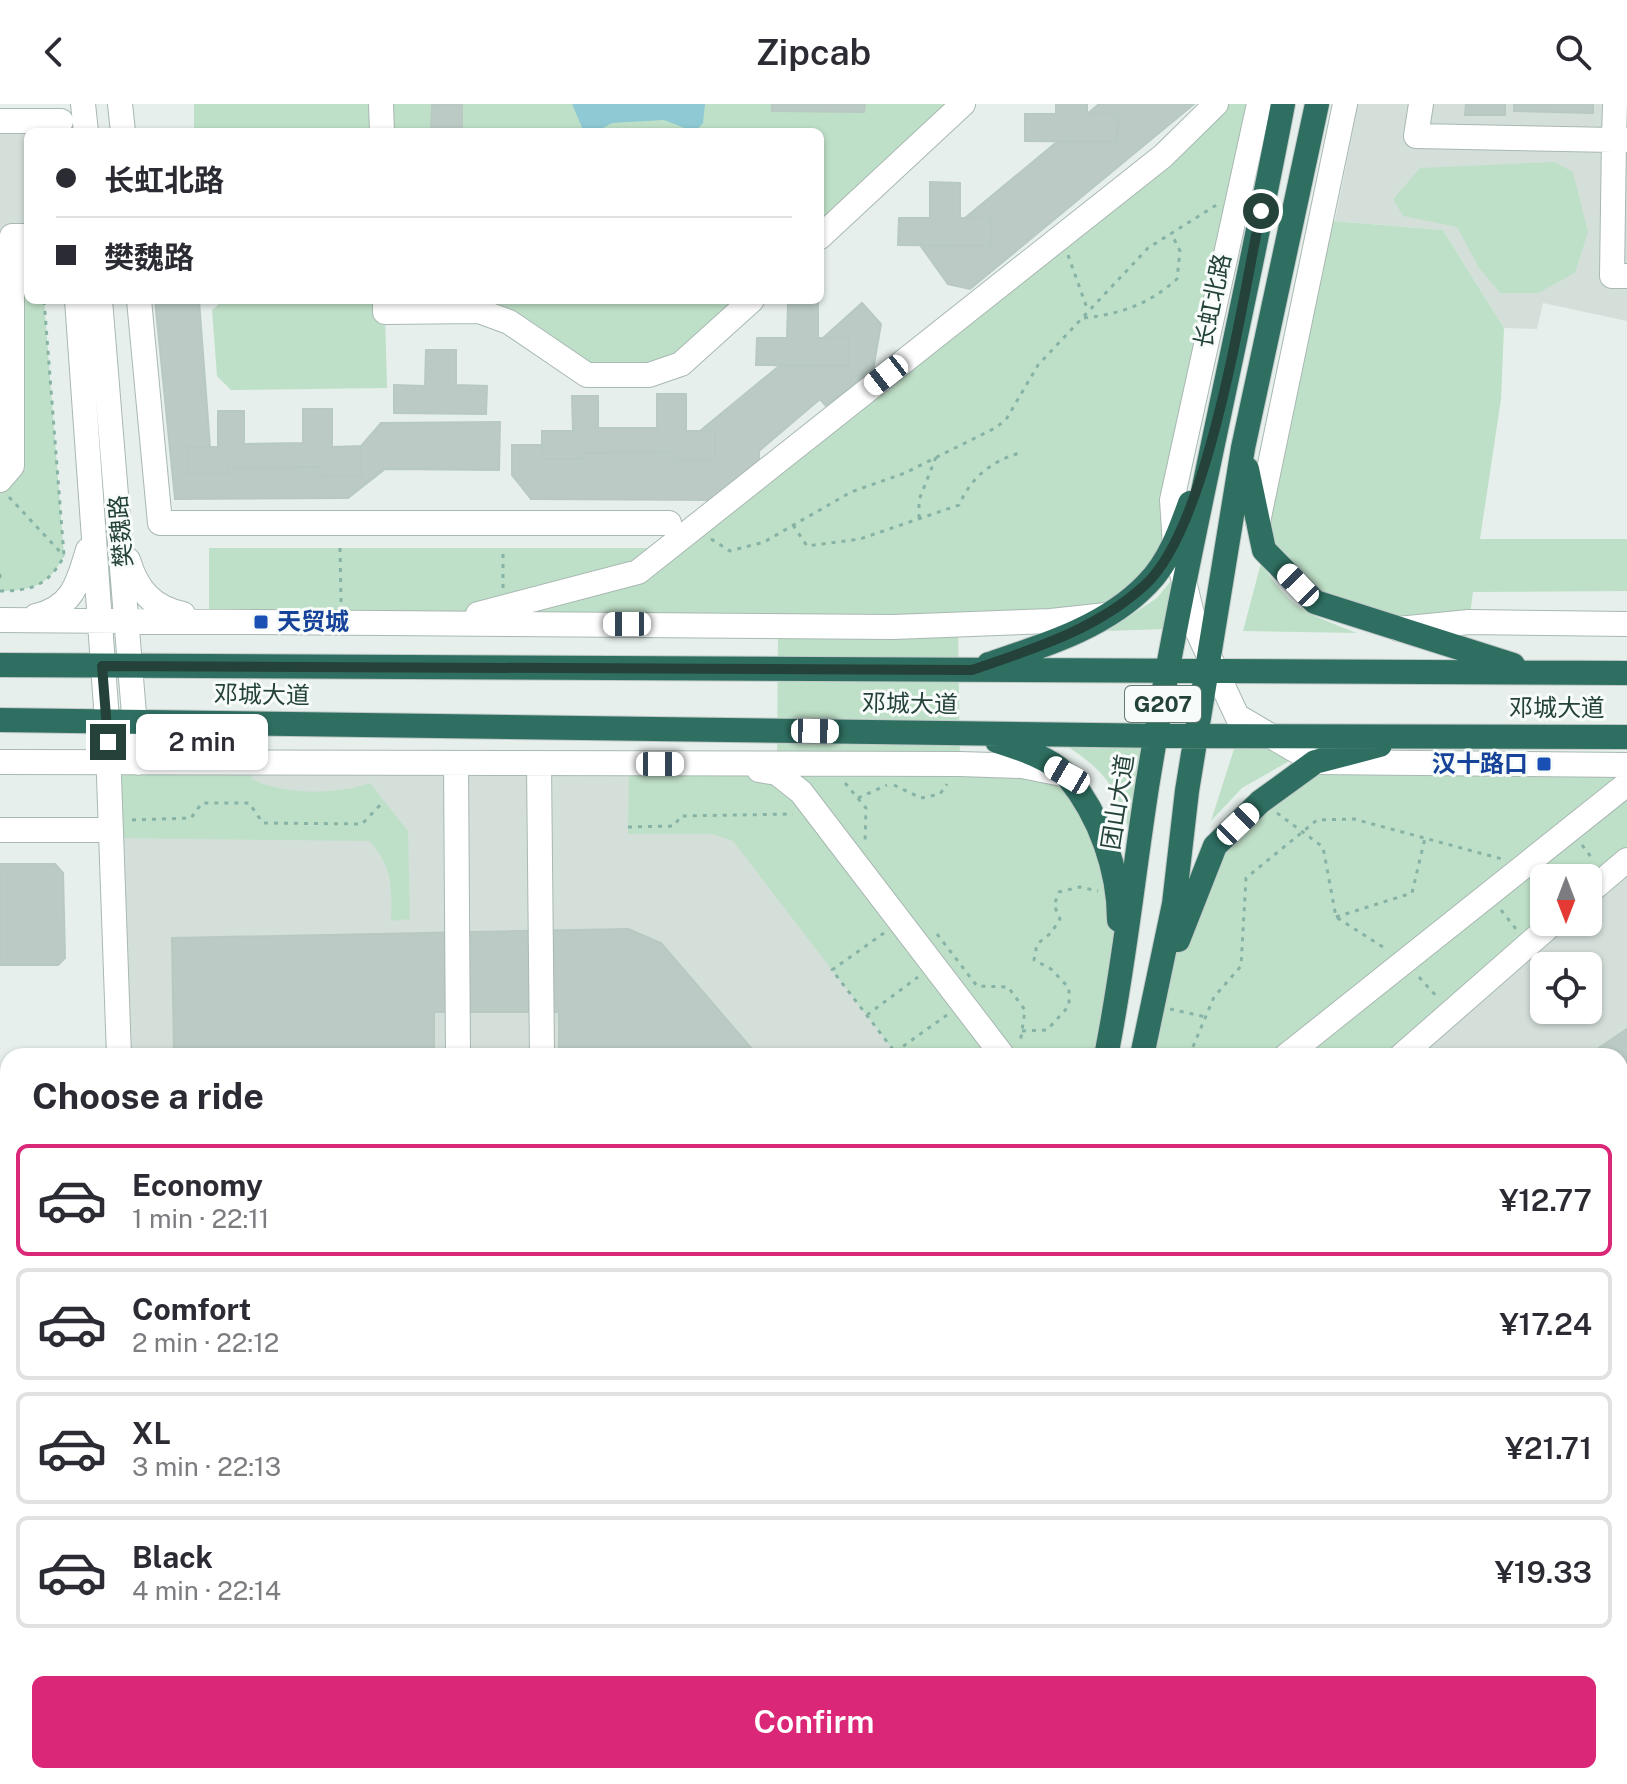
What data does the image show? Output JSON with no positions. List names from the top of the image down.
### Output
{
  "streets": {
    "highway": [
      "长虹北路",
      "邓城大道",
      "G207",
      "团山大道"
    ],
    "street": ["樊魏路"]
  },
  "crossings": [
    ["长虹北路", "团山大道"],
    ["樊魏路", "邓城大道"],
    ["邓城大道", "G207"],
    ["邓城大道", "团山大道"]
  ],
  "places": {
    "transit": ["天贸城", "汉十路口"]
  },
  "north": "bottom",
  "page": {
    "header": "Zipcab",
    "banner": ["长虹北路", "樊魏路"],
    "bubble": "2 min",
    "heading": "Choose a ride",
    "list": [
      {
        "name": "Economy",
        "note": "1 min · 22:11",
        "value": "¥12.77"
      },
      {
        "name": "Comfort",
        "note": "2 min · 22:12",
        "value": "¥17.24"
      },
      {
        "name": "XL",
        "note": "3 min · 22:13",
        "value": "¥21.71"
      },
      {
        "name": "Black",
        "note": "4 min · 22:14",
        "value": "¥19.33"
      }
    ],
    "buttons": "Confirm"
  }
}
